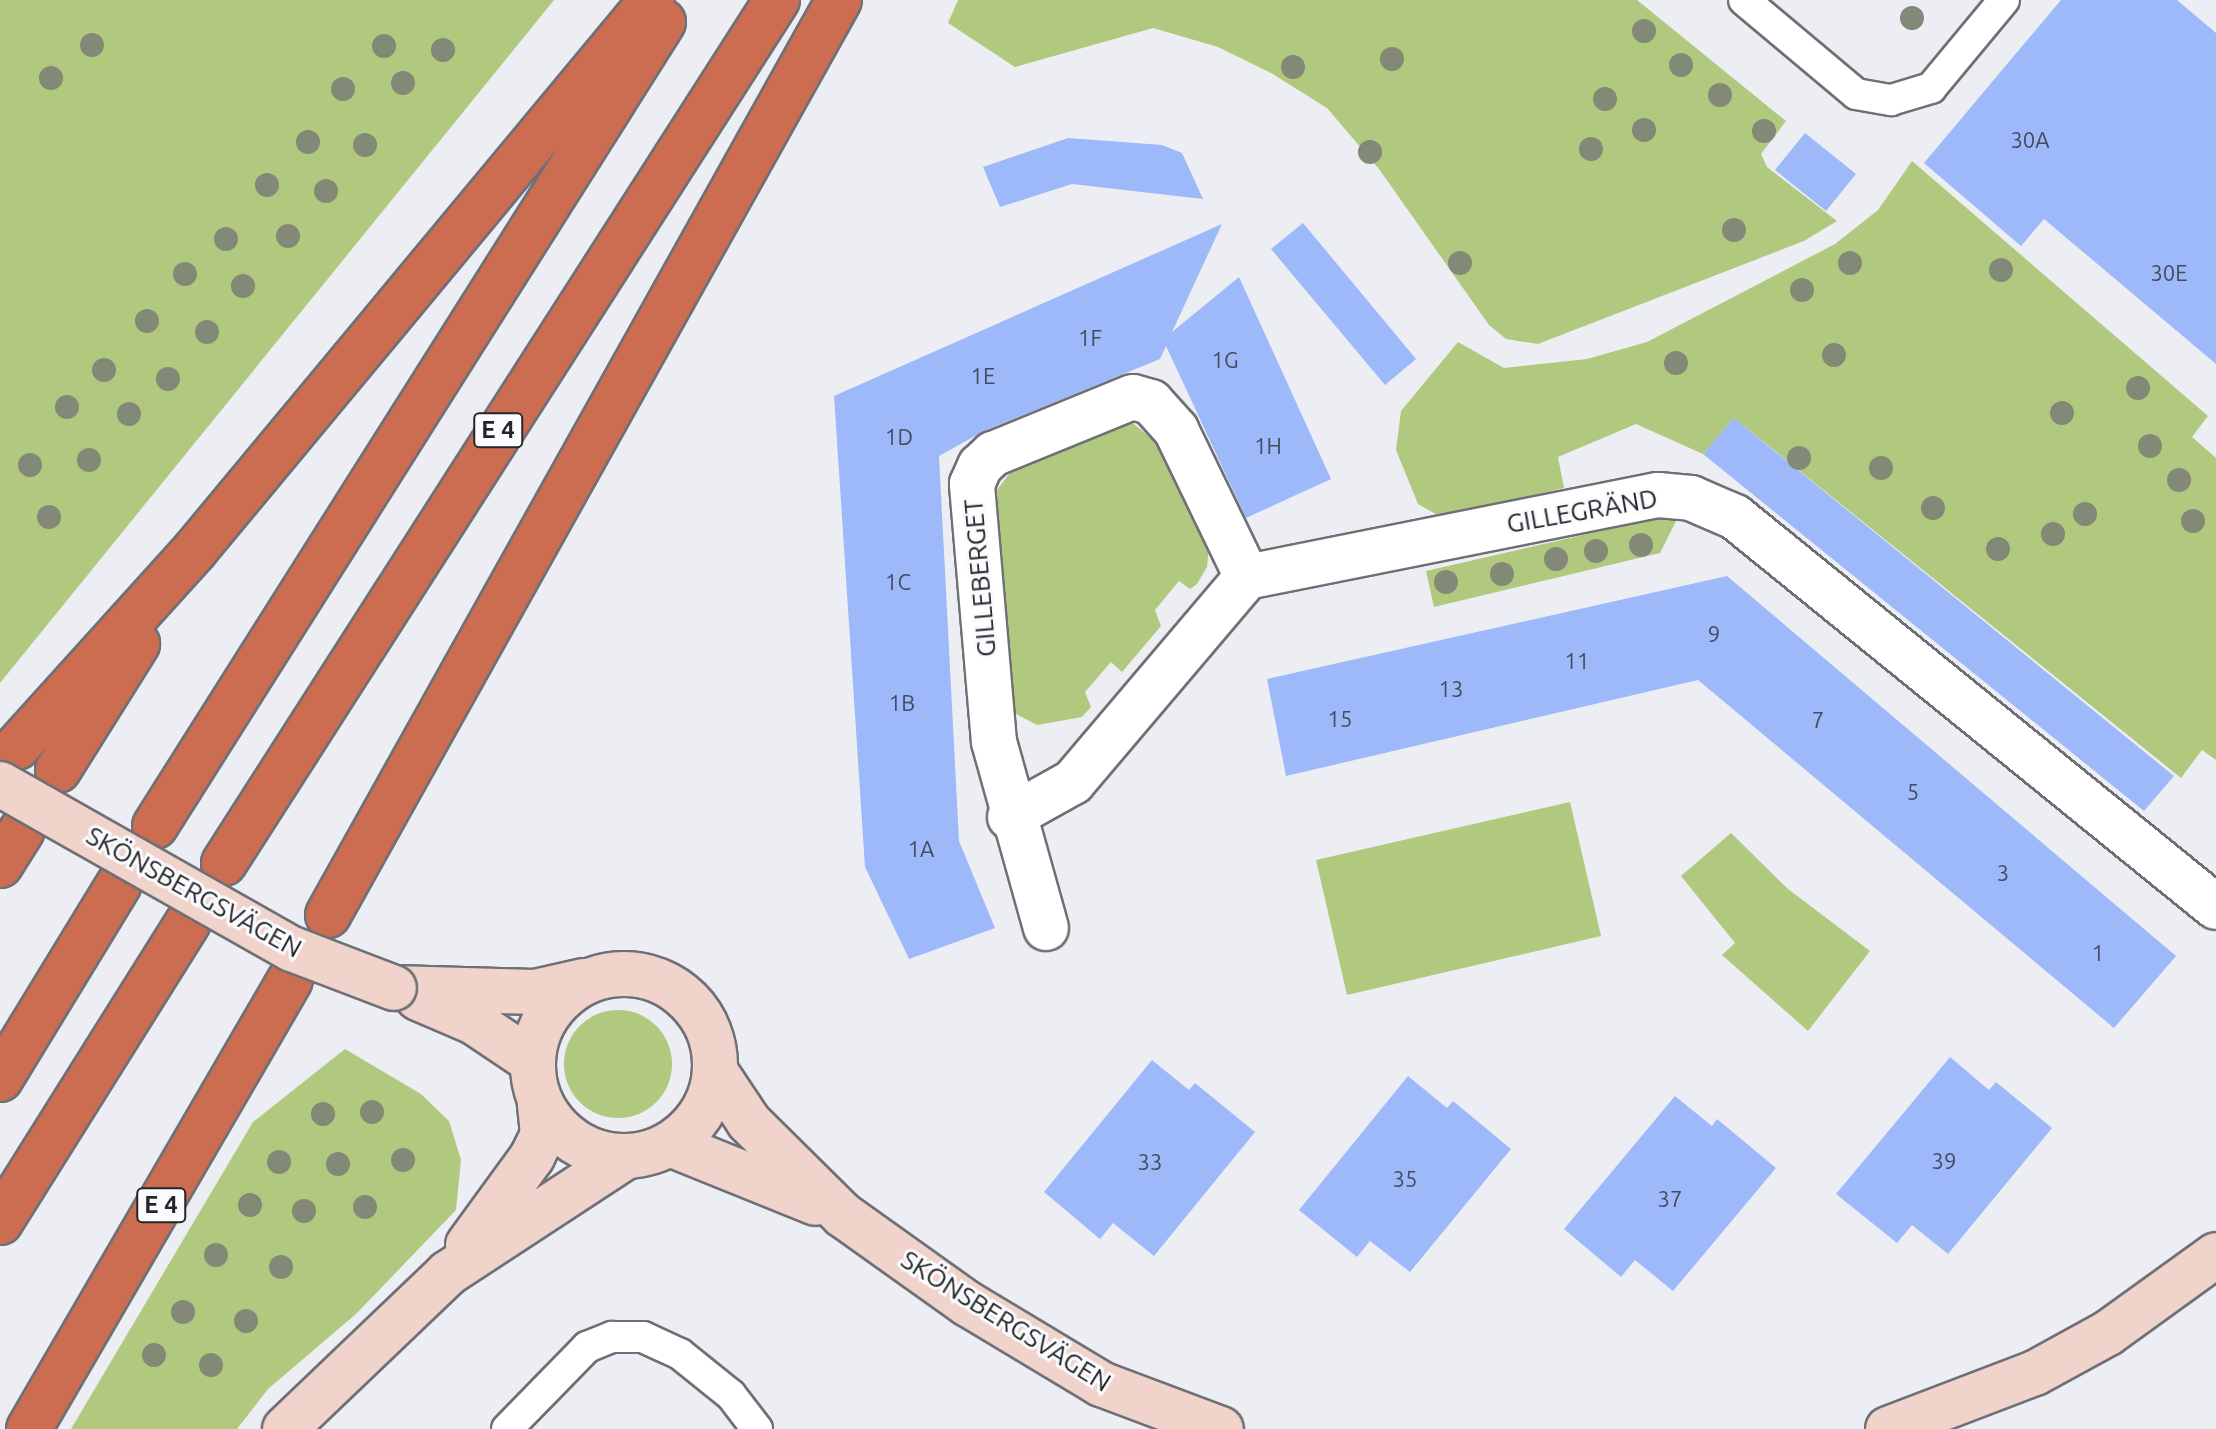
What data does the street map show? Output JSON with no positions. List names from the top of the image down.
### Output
{
  "streets": {
    "highway": ["E 4"],
    "main road": ["SKÖNSBERGSVÄGEN"],
    "street": ["GILLEGRÄND", "GILLEBERGET"]
  },
  "crossings": [
    ["GILLEGRÄND", "GILLEBERGET"]
  ],
  "house_numbers": [
    "30A",
    "30E",
    "1F",
    "1G",
    "1E",
    "1D",
    "1H",
    "1C",
    "9",
    "11",
    "13",
    "1B",
    "15",
    "7",
    "5",
    "1A",
    "3",
    "1",
    "39",
    "33",
    "35",
    "37"
  ]
}
